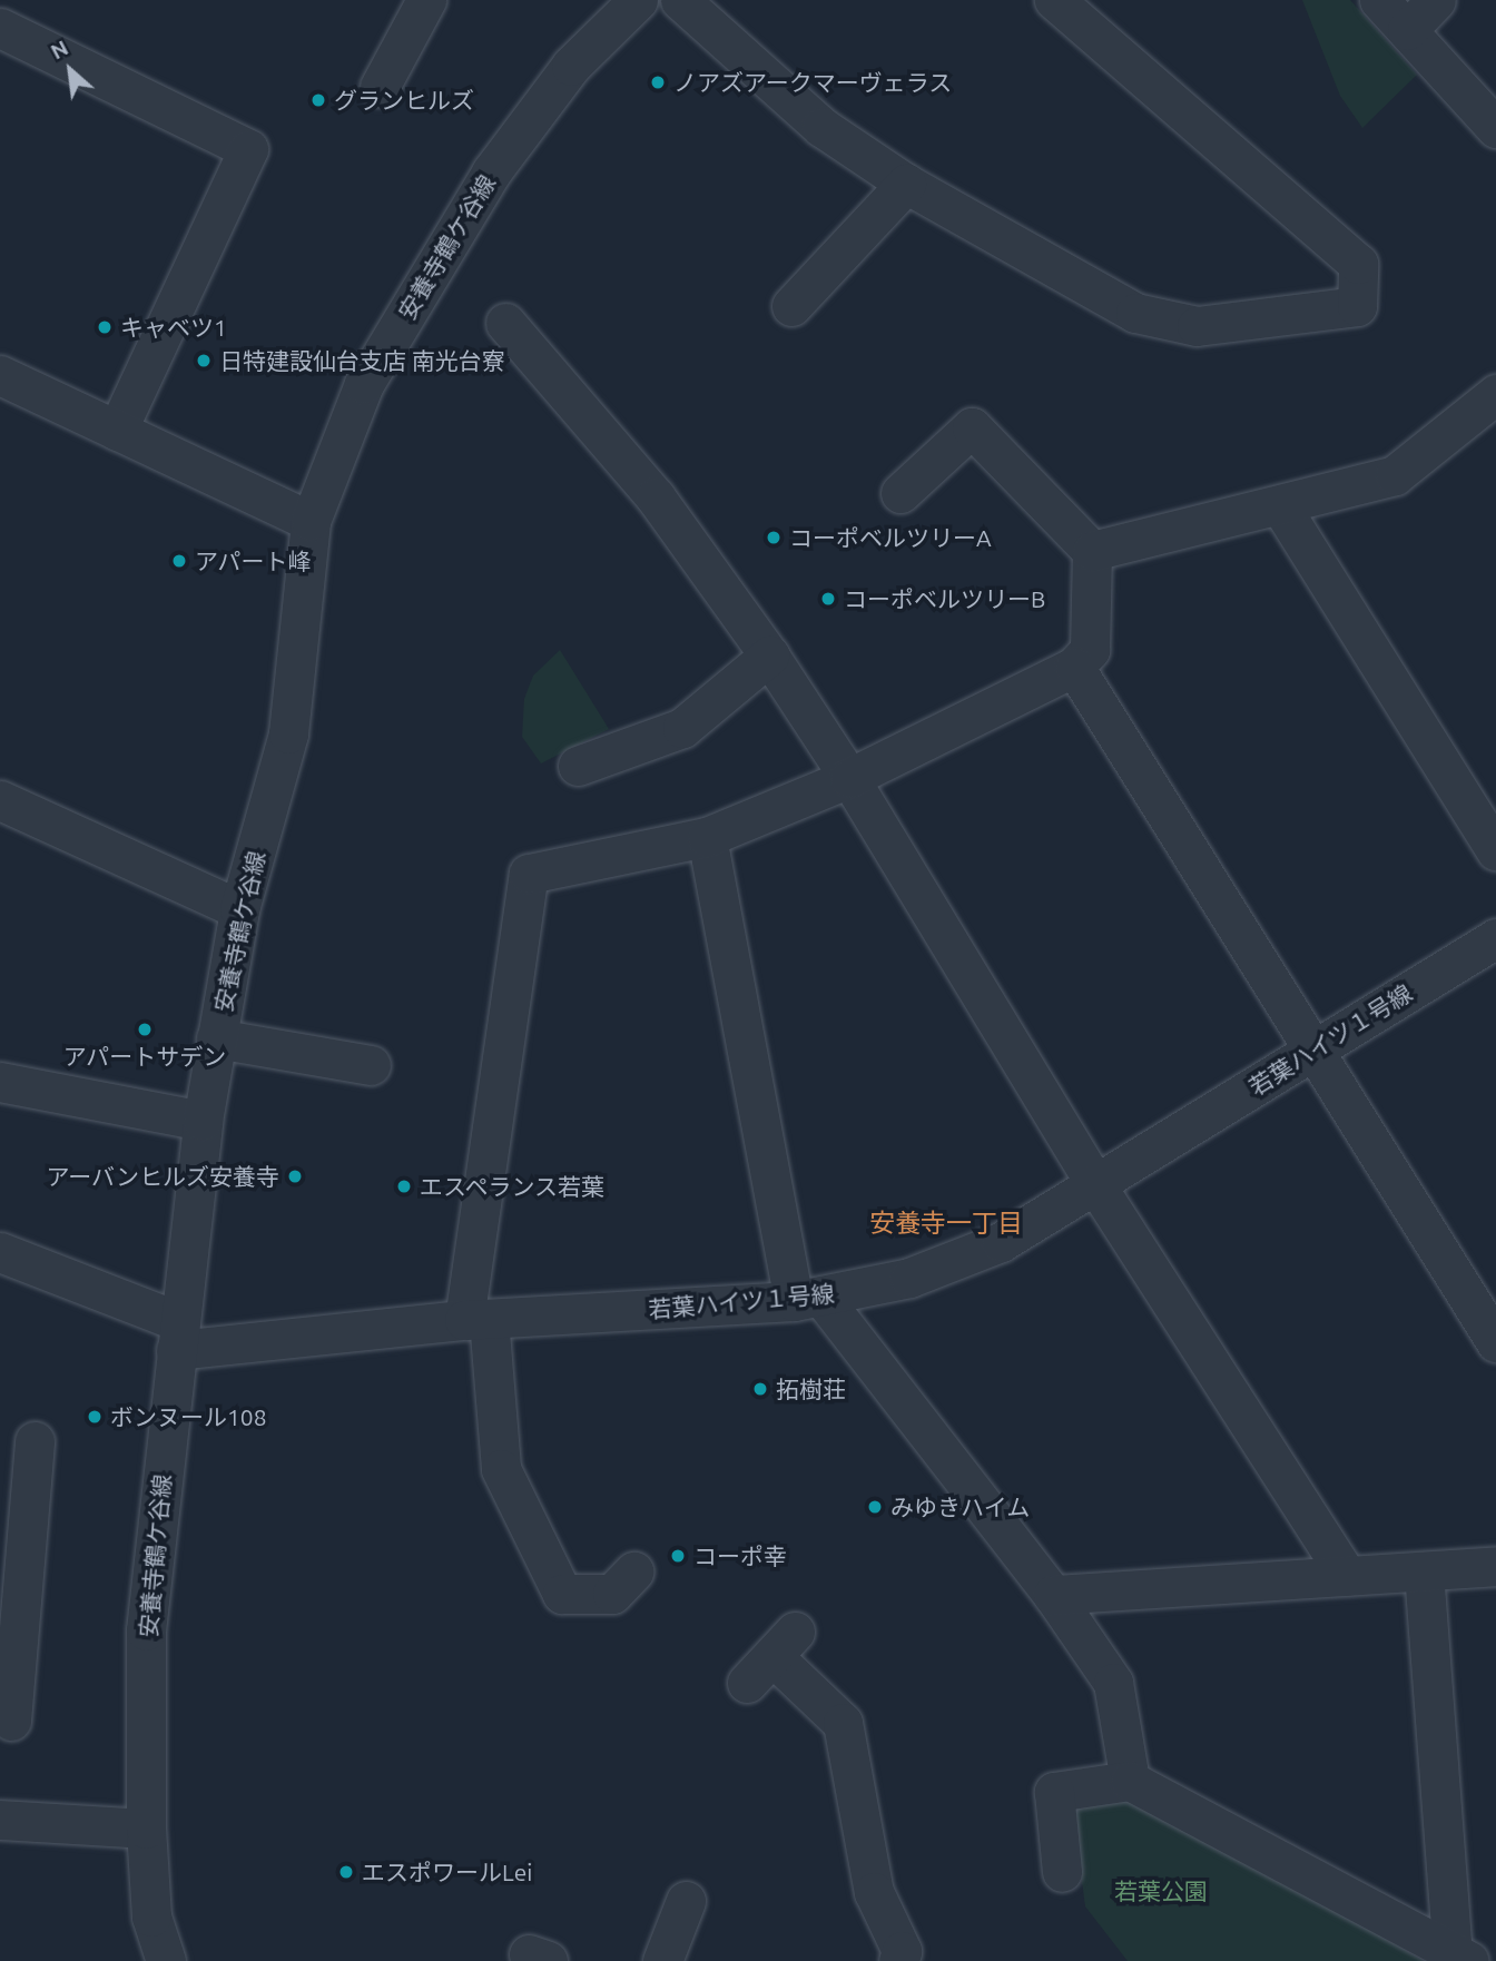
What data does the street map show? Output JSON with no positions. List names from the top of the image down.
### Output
{
  "streets": {
    "street": ["安養寺鶴ケ谷線", "若葉ハイツ１号線"]
  },
  "crossings": [
    ["安養寺鶴ケ谷線", "若葉ハイツ１号線"]
  ],
  "districts": ["安養寺一丁目"],
  "parks": ["若葉公園"],
  "places": [
    "ノアズアークマーヴェラス",
    "グランヒルズ",
    "キャベツ1",
    "日特建設仙台支店 南光台寮",
    "コーポベルツリーA",
    "アパート峰",
    "コーポベルツリーB",
    "アパートサデン",
    "アーバンヒルズ安養寺",
    "エスペランス若葉",
    "拓樹荘",
    "ボンヌール108",
    "みゆきハイム",
    "コーポ幸",
    "エスポワールLei"
  ],
  "north": "top left"
}
